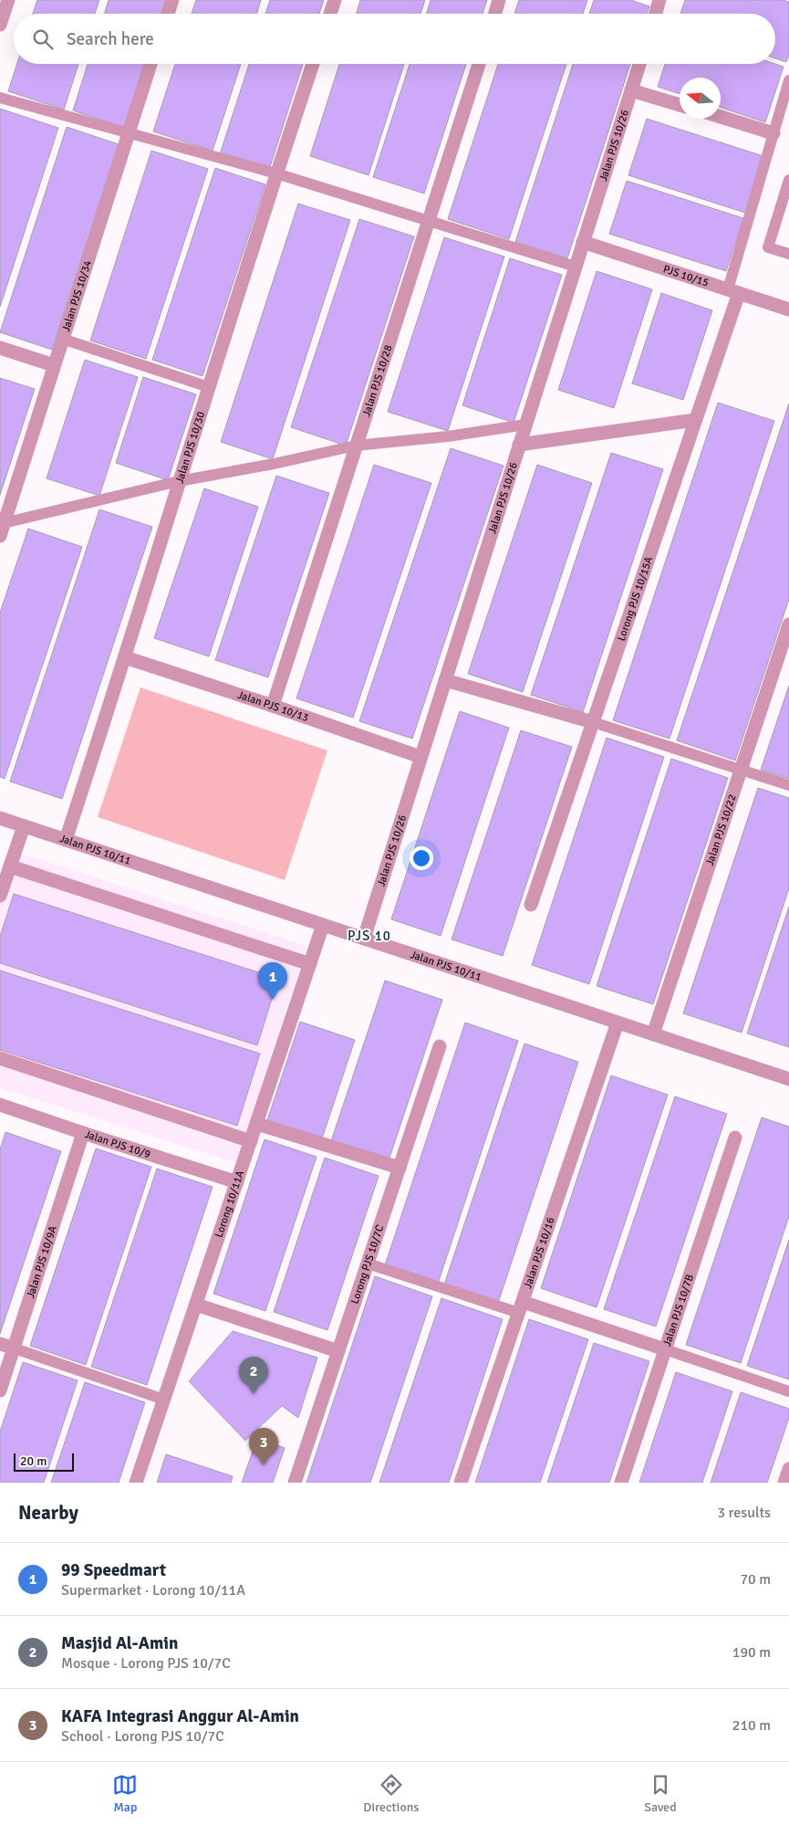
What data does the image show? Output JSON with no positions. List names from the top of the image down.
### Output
{
  "streets": {
    "street": [
      "Jalan PJS 10/26",
      "PJS 10/15",
      "Jalan PJS 10/34",
      "Jalan PJS 10/28",
      "Jalan PJS 10/30",
      "Lorong PJS 10/15A",
      "Jalan PJS 10/13",
      "Jalan PJS 10/22",
      "Jalan PJS 10/11",
      "Jalan PJS 10/9",
      "Lorong 10/11A",
      "Jalan PJS 10/16",
      "Jalan PJS 10/9A",
      "Lorong PJS 10/7C",
      "Jalan PJS 10/7B"
    ]
  },
  "crossings": [
    ["Jalan PJS 10/26", "PJS 10/15"],
    ["Jalan PJS 10/26", "Jalan PJS 10/13"],
    ["Jalan PJS 10/26", "Jalan PJS 10/11"],
    ["PJS 10/15", "Lorong PJS 10/15A"],
    ["Jalan PJS 10/28", "Jalan PJS 10/13"],
    ["Jalan PJS 10/30", "Jalan PJS 10/13"],
    ["Jalan PJS 10/30", "Jalan PJS 10/11"],
    ["Jalan PJS 10/22", "Jalan PJS 10/11"],
    ["Jalan PJS 10/11", "Lorong 10/11A"],
    ["Jalan PJS 10/11", "Jalan PJS 10/16"],
    ["Jalan PJS 10/9", "Lorong 10/11A"],
    ["Jalan PJS 10/9", "Jalan PJS 10/9A"]
  ],
  "districts": ["PJS 10"],
  "scale_bar": "20 m",
  "north": "left",
  "page": {
    "search": "Search here",
    "pins": ["1", "2", "3"],
    "scale": "20 m",
    "heading": ["Nearby", "3 results"],
    "list": [
      {
        "mark": "1",
        "name": "99 Speedmart",
        "note": "Supermarket · Lorong 10/11A",
        "value": "70 m"
      },
      {
        "mark": "2",
        "name": "Masjid Al-Amin",
        "note": "Mosque · Lorong PJS 10/7C",
        "value": "190 m"
      },
      {
        "mark": "3",
        "name": "KAFA Integrasi Anggur Al-Amin",
        "note": "School · Lorong PJS 10/7C",
        "value": "210 m"
      }
    ],
    "nav": ["Map", "Directions", "Saved"]
  }
}
